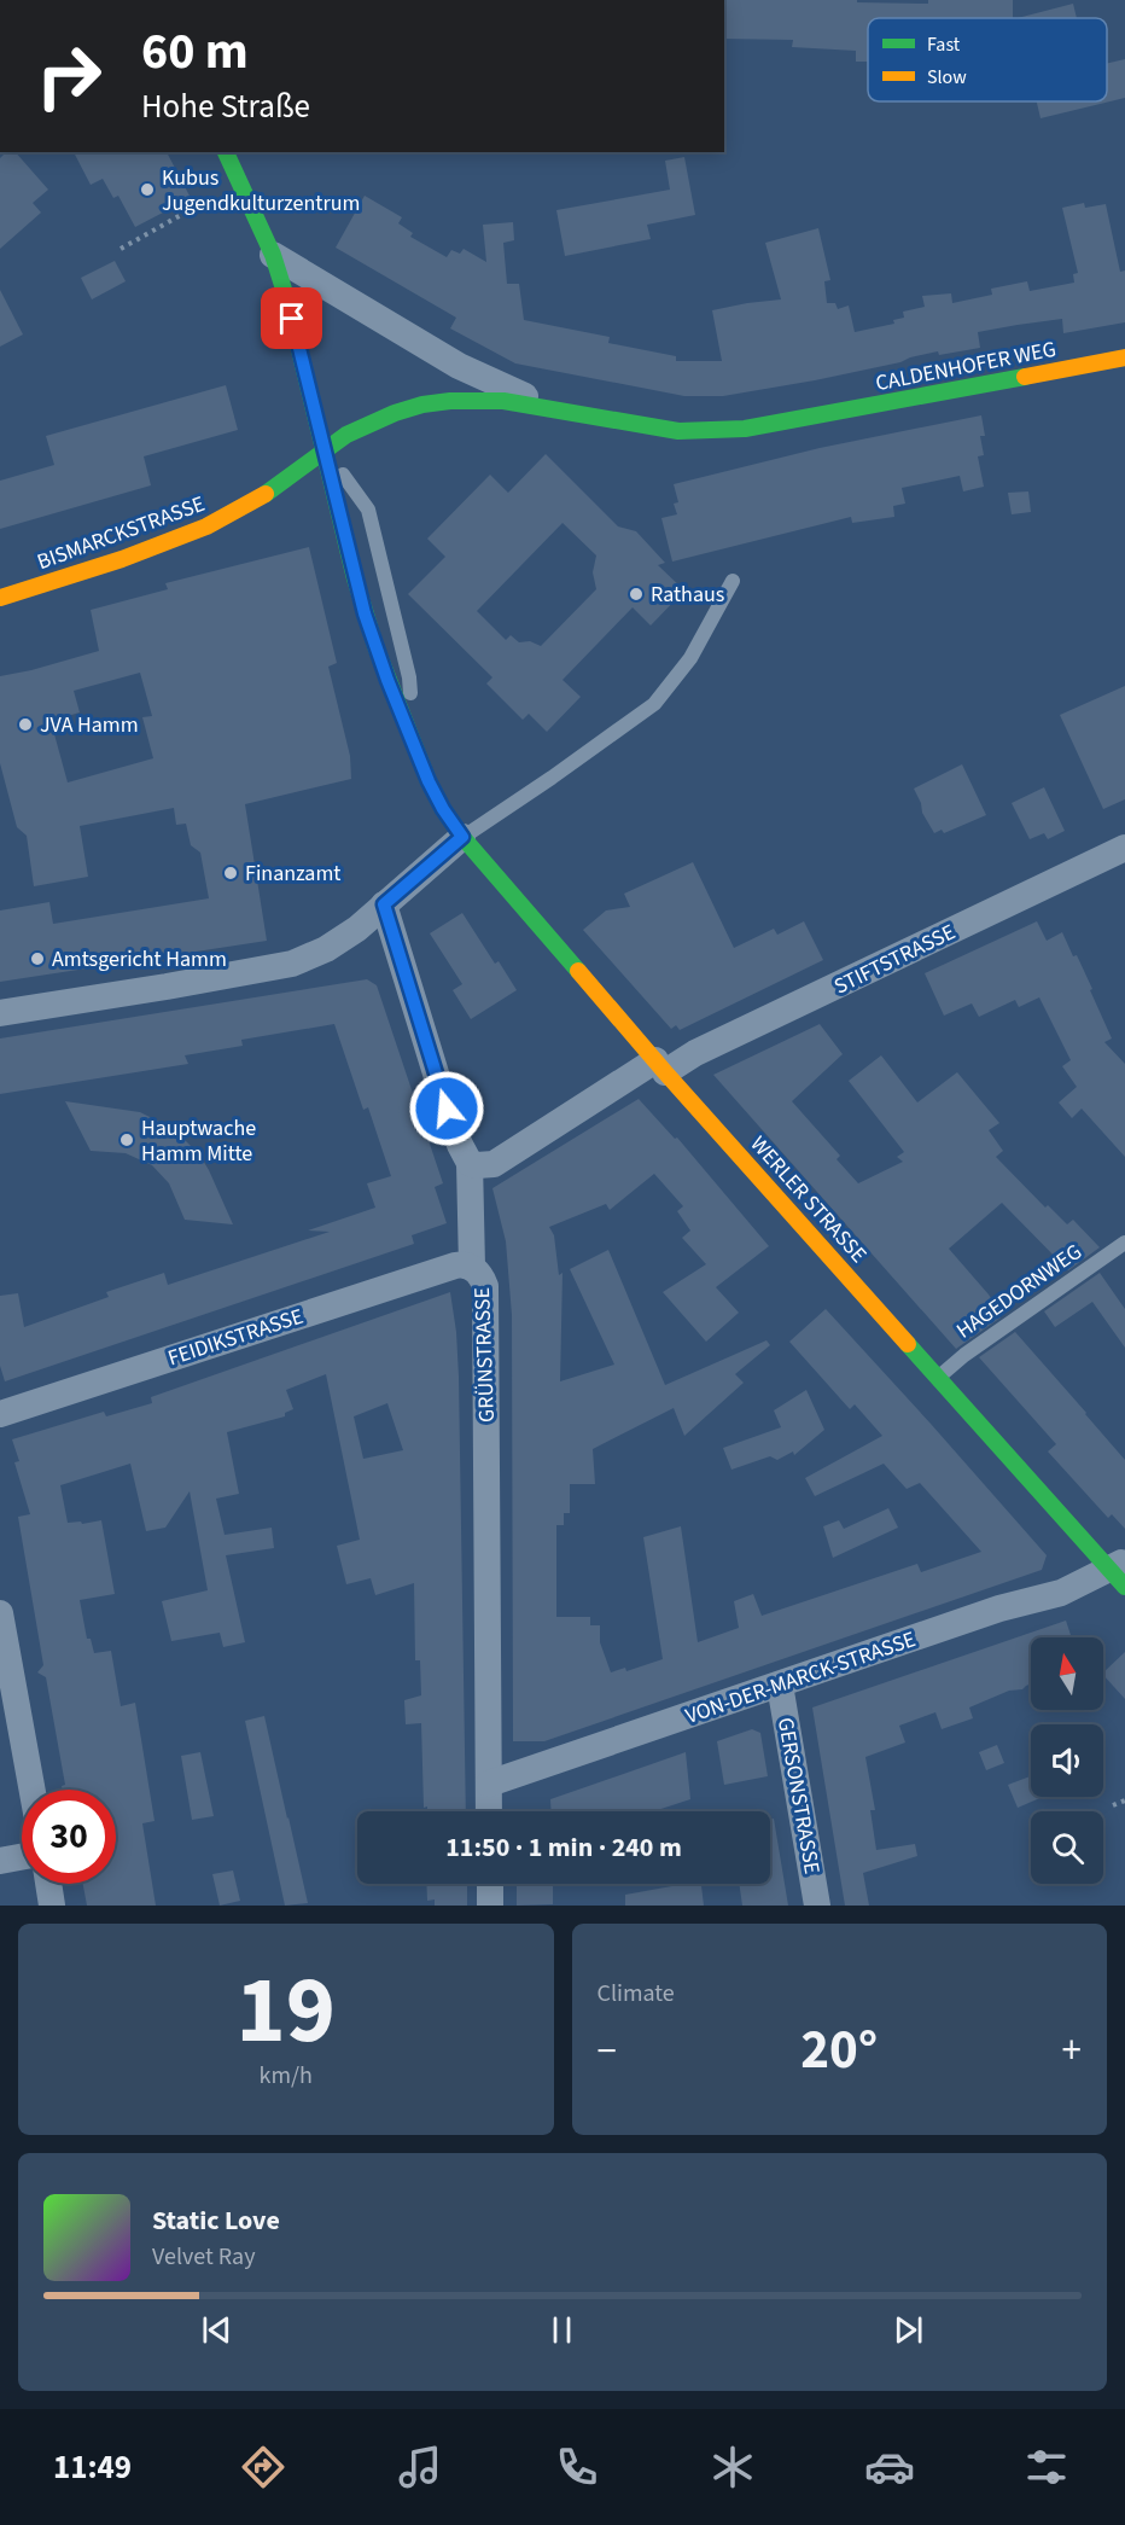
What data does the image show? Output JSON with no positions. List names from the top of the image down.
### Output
{
  "streets": {
    "main road": ["CALDENHOFER WEG", "BISMARCKSTRASSE", "WERLER STRASSE"],
    "street": [
      "STIFTSTRASSE",
      "FEIDIKSTRASSE",
      "GRÜNSTRASSE",
      "VON-DER-MARCK-STRASSE",
      "GERSONSTRASSE"
    ],
    "lane": ["HAGEDORNWEG"]
  },
  "crossings": [
    ["CALDENHOFER WEG", "BISMARCKSTRASSE"],
    ["BISMARCKSTRASSE", "WERLER STRASSE"],
    ["STIFTSTRASSE", "WERLER STRASSE"],
    ["WERLER STRASSE", "HAGEDORNWEG"],
    ["WERLER STRASSE", "VON-DER-MARCK-STRASSE"],
    ["FEIDIKSTRASSE", "GRÜNSTRASSE"],
    ["GRÜNSTRASSE", "VON-DER-MARCK-STRASSE"],
    ["VON-DER-MARCK-STRASSE", "GERSONSTRASSE"]
  ],
  "places": [
    "Kubus Jugendkulturzentrum",
    "Rathaus",
    "JVA Hamm",
    "Finanzamt",
    "Amtsgericht Hamm",
    "Hauptwache Hamm Mitte"
  ],
  "legend": ["Fast", "Slow"],
  "north": "top",
  "page": {
    "turn": ["60 m", "Hohe Straße"],
    "limit": "30",
    "trip": "11:50 · 1 min · 240 m",
    "tile": [
      ["19", "km/h"],
      "Climate"
    ],
    "heat": ["−", "20°", "+"],
    "song": ["Static Love", "Velvet Ray"],
    "tabs": "11:49"
  }
}
